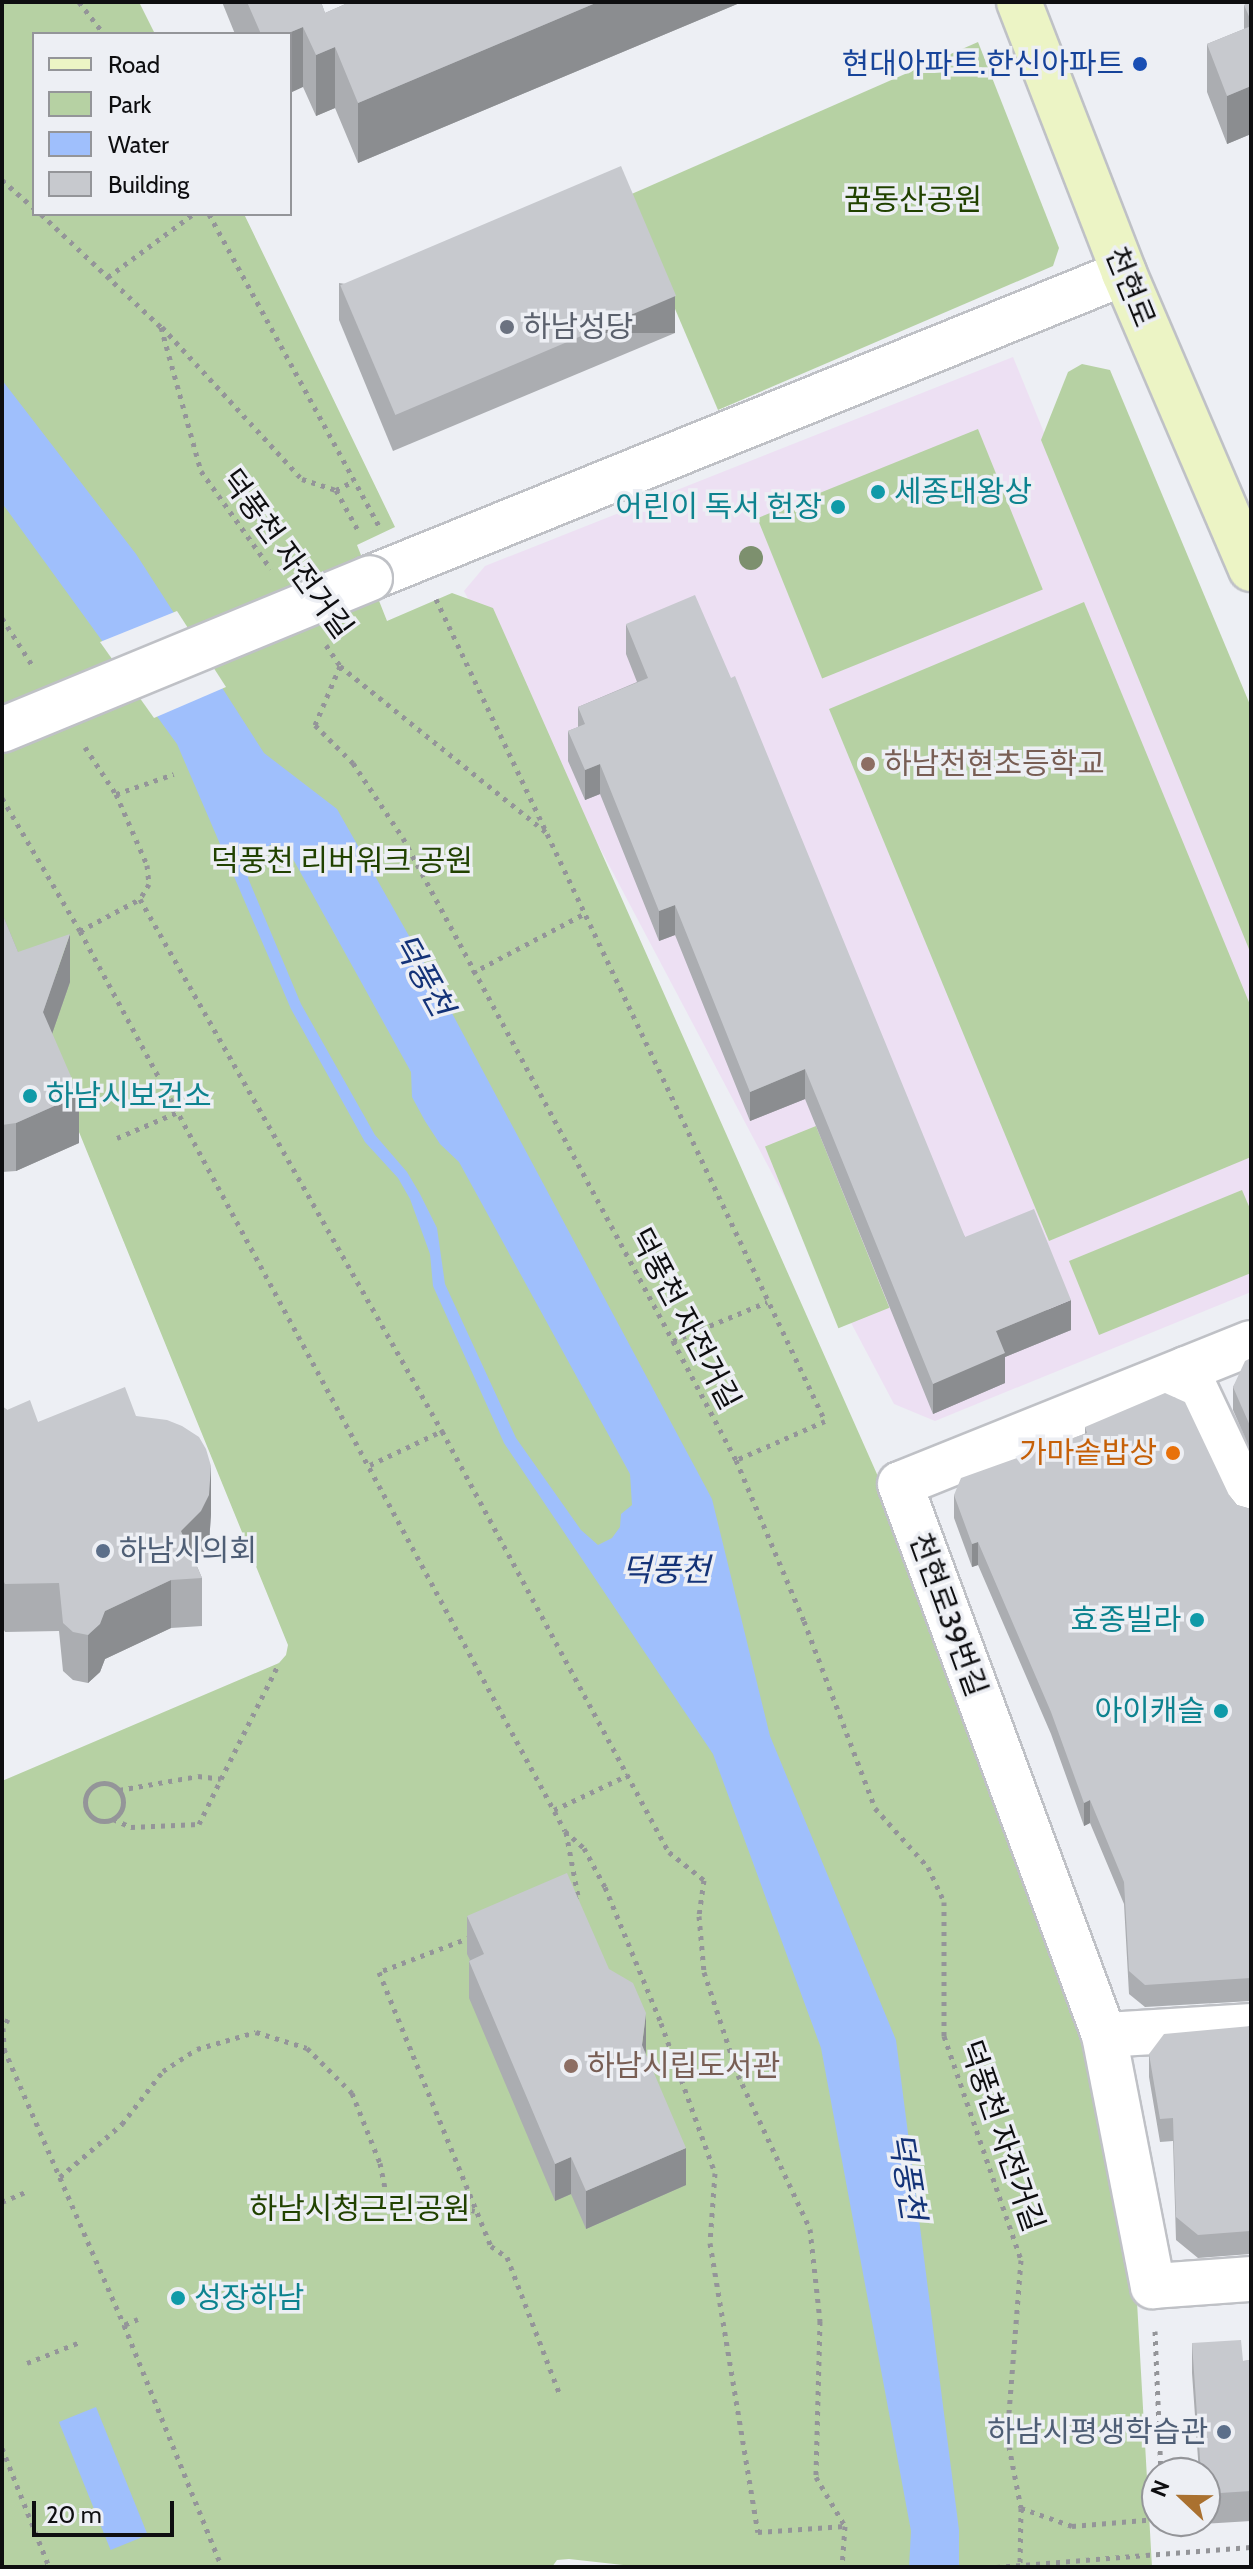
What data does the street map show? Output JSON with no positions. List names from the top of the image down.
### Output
{
  "streets": {
    "main road": ["천현로"],
    "street": ["천현로39번길"],
    "path": ["덕풍천 자전거길"]
  },
  "water": ["덕풍천"],
  "parks": ["꿈동산공원", "덕풍천 리버워크 공원", "하남시청근린공원"],
  "places": [
    "현대아파트.한신아파트",
    "하남성당",
    "세종대왕상",
    "어린이 독서 헌장",
    "하남천현초등학교",
    "하남시보건소",
    "가마솥밥상",
    "하남시의회",
    "효종빌라",
    "아이캐슬",
    "하남시립도서관",
    "성장하남",
    "하남시평생학습관"
  ],
  "legend": [
    "Road",
    "Park",
    "Water",
    "Building"
  ],
  "scale_bar": "20 m",
  "north": "left"
}
